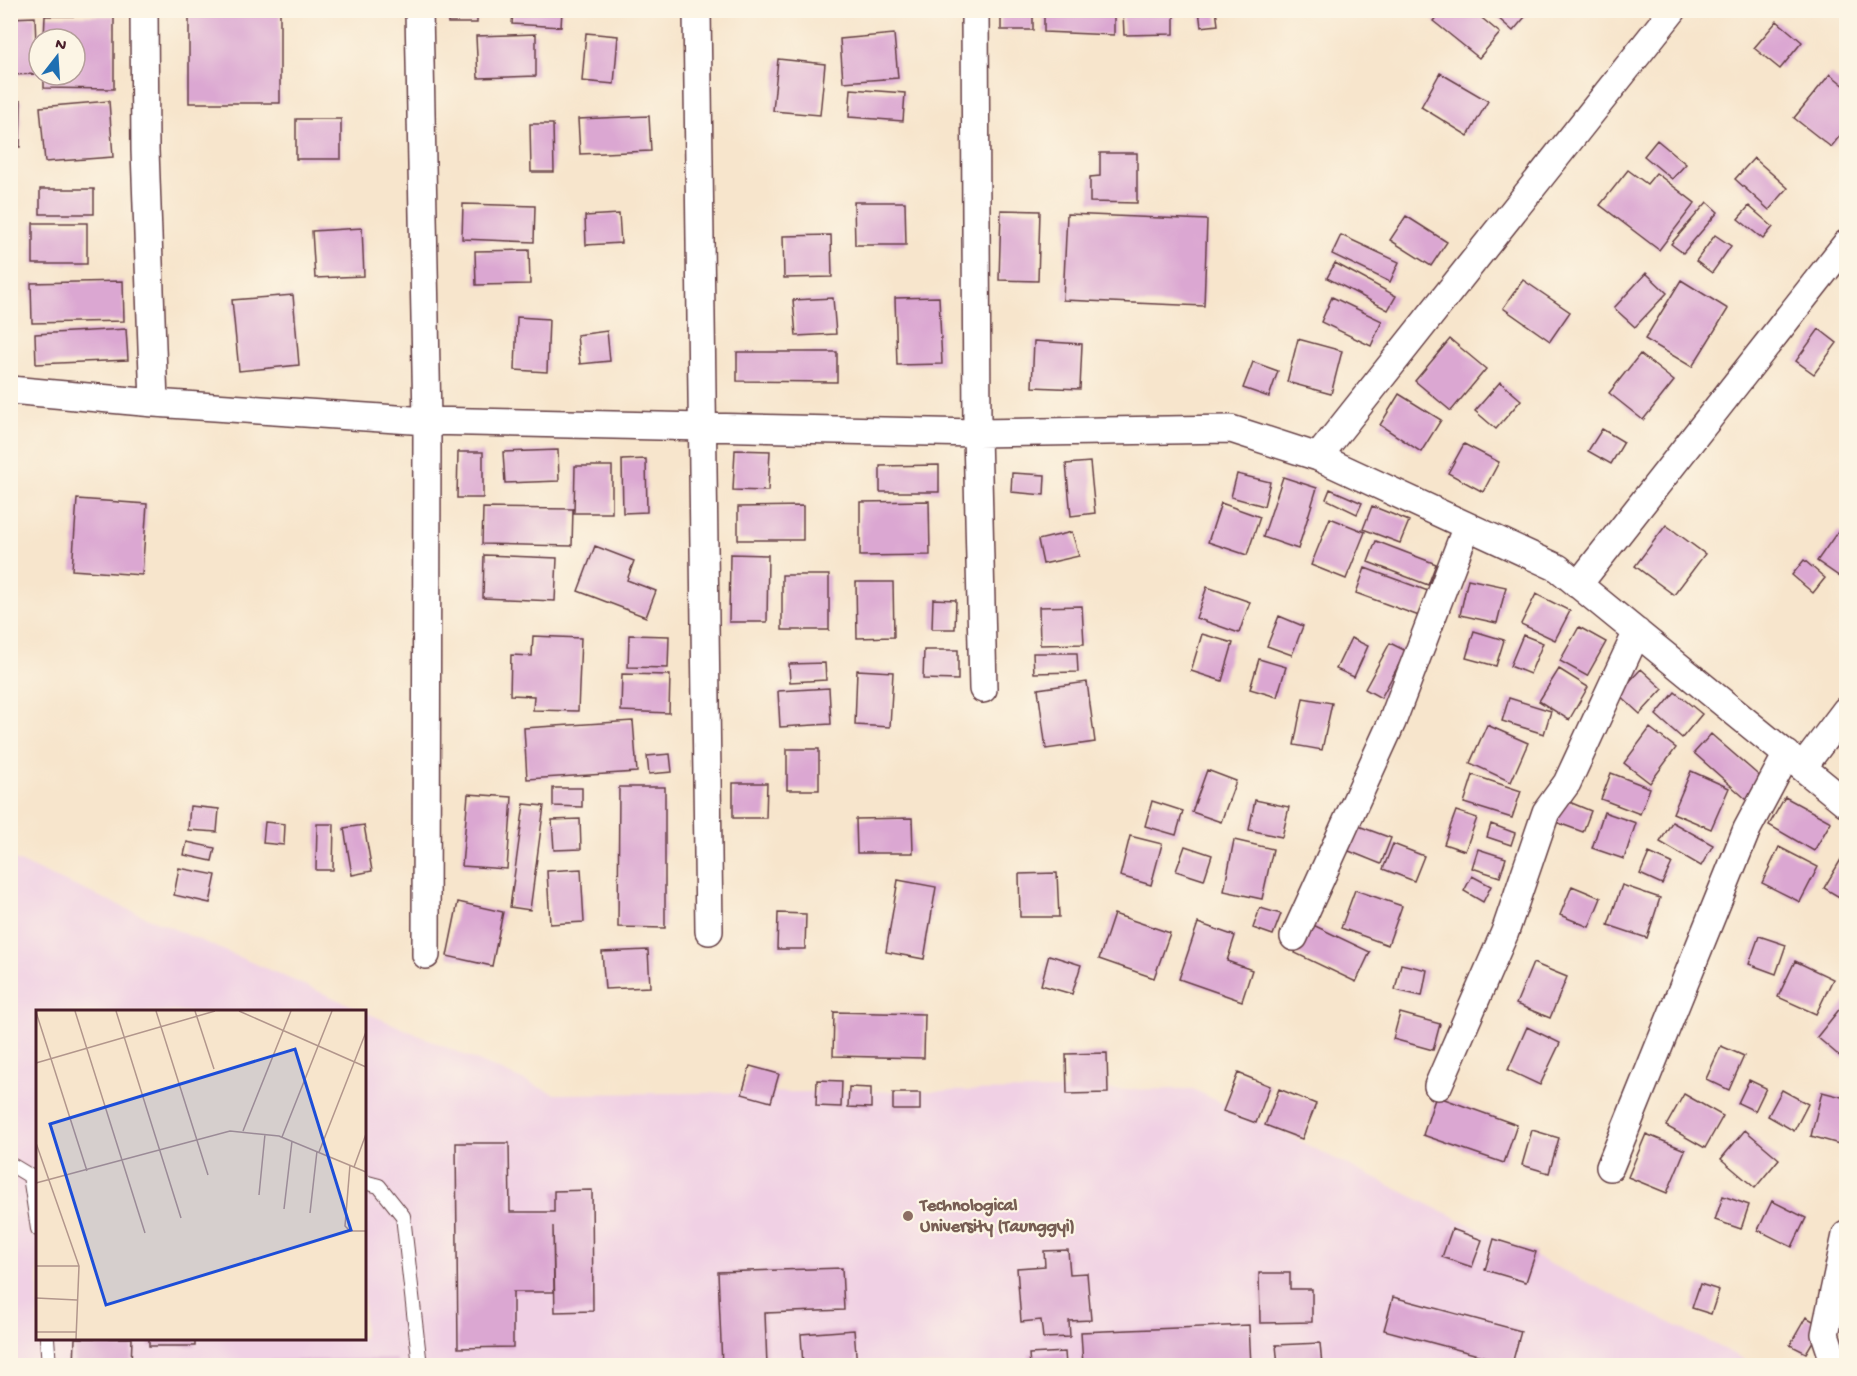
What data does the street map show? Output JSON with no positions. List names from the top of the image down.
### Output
{
  "places": ["Technological University (Taunggyi)"],
  "north": "top"
}
